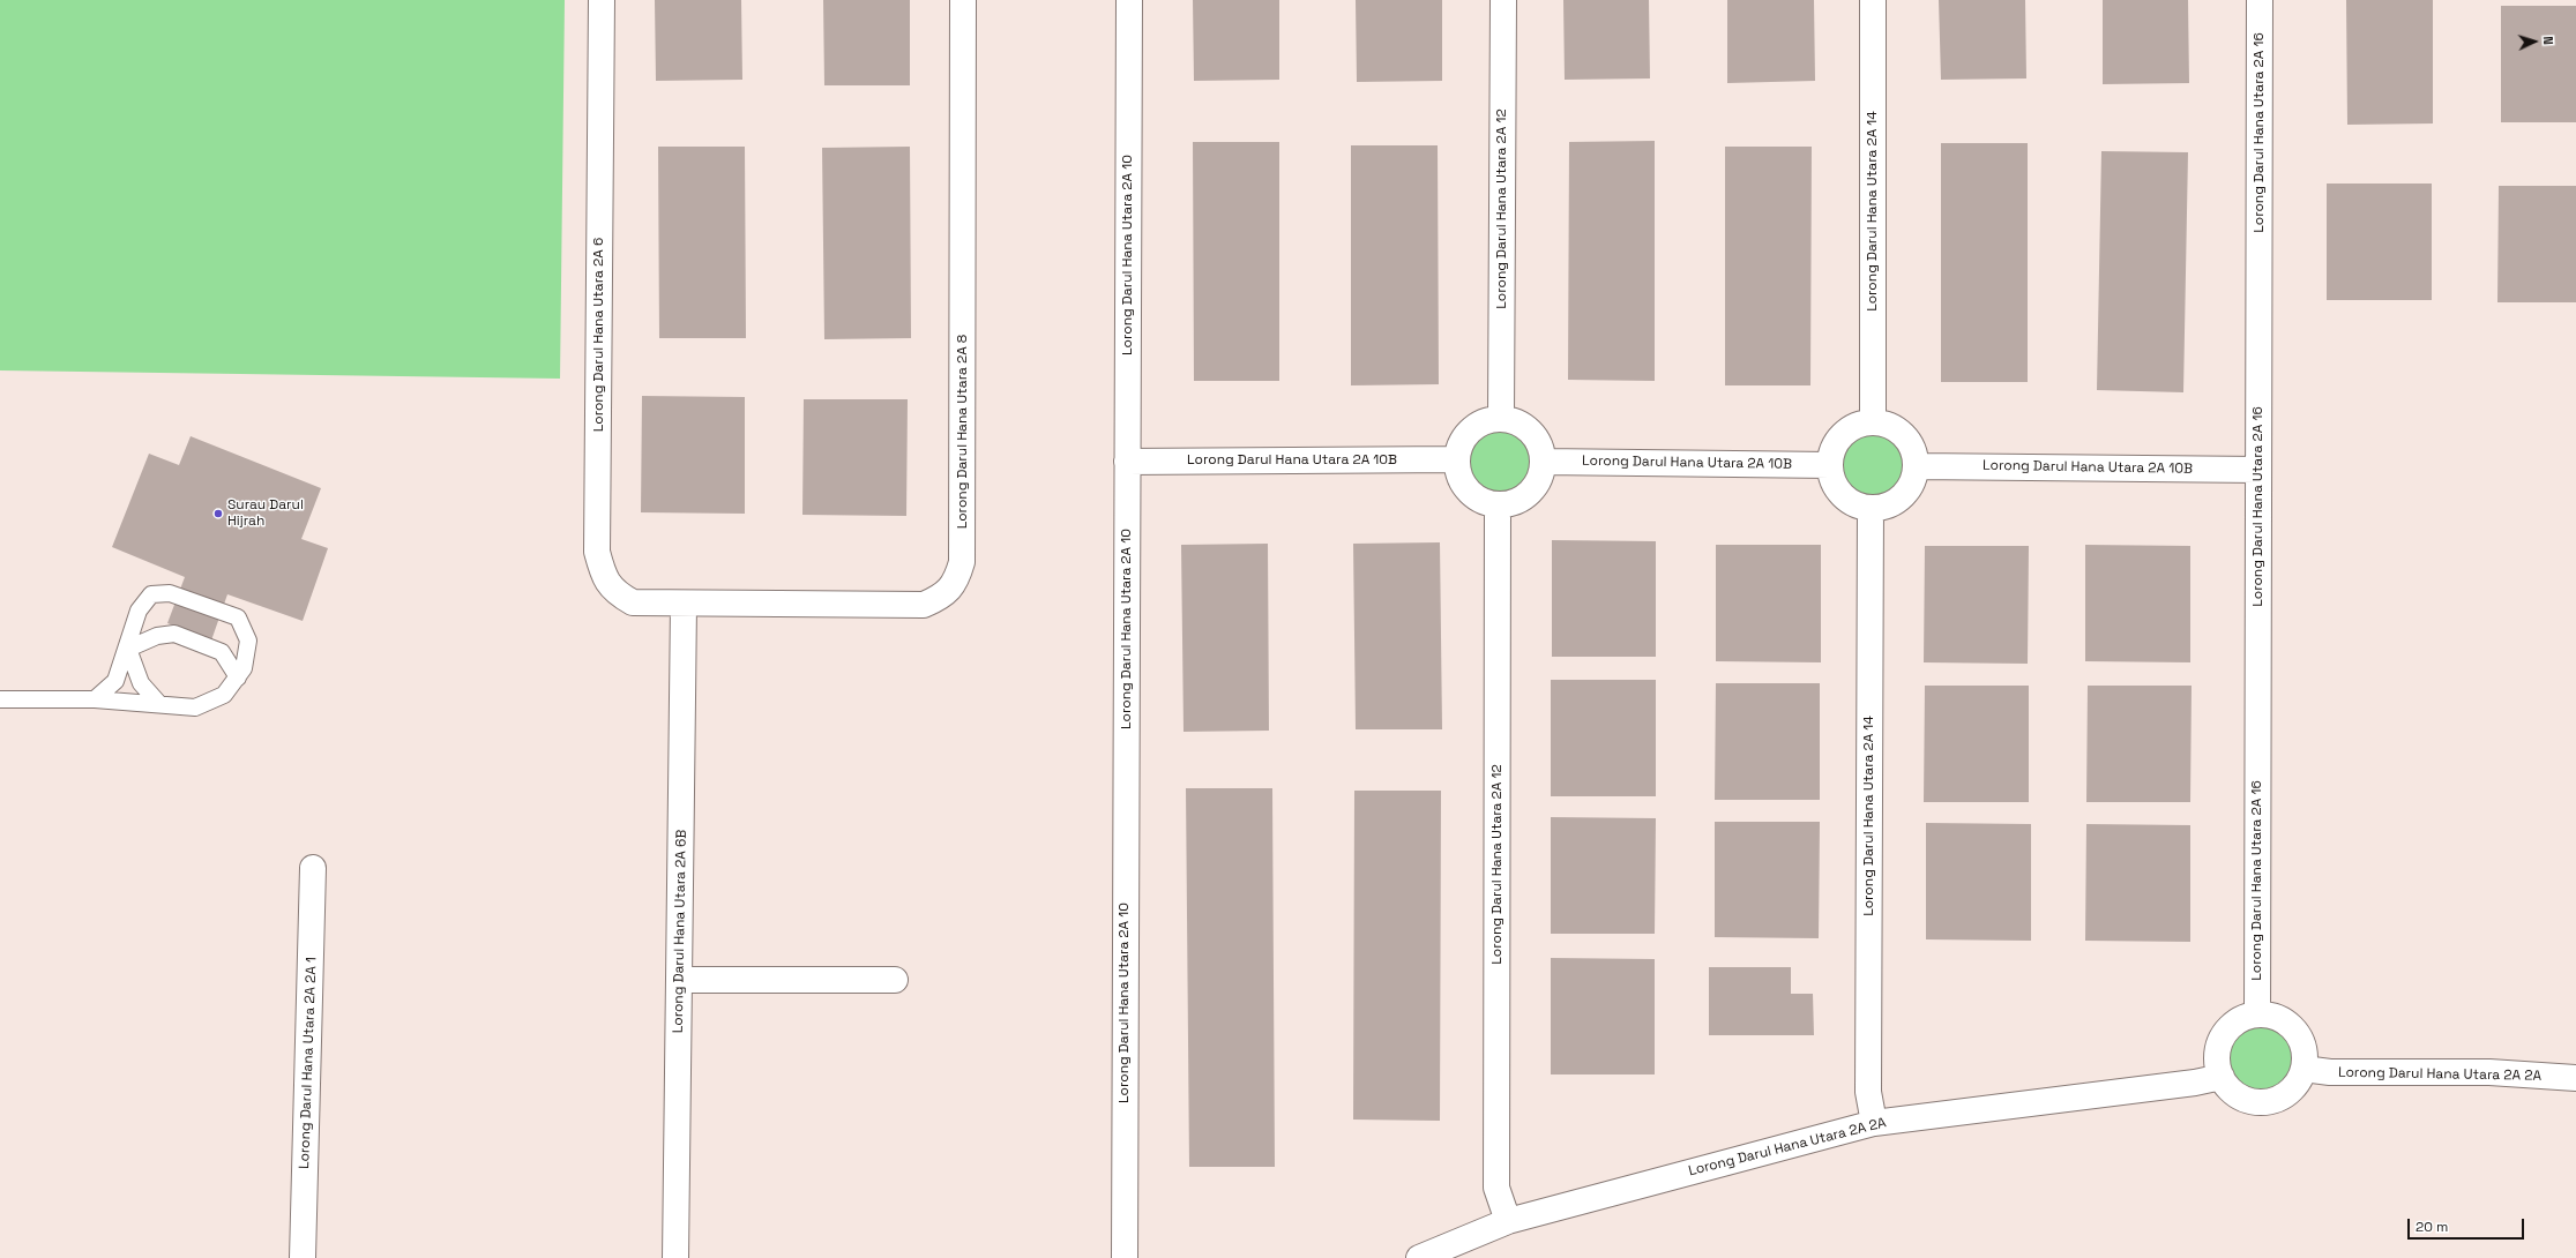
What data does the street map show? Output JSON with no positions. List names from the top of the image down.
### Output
{
  "streets": {
    "street": [
      "Lorong Darul Hana Utara 2A 16",
      "Lorong Darul Hana Utara 2A 12",
      "Lorong Darul Hana Utara 2A 14",
      "Lorong Darul Hana Utara 2A 10",
      "Lorong Darul Hana Utara 2A 6",
      "Lorong Darul Hana Utara 2A 8",
      "Lorong Darul Hana Utara 2A 10B",
      "Lorong Darul Hana Utara 2A 6B",
      "Lorong Darul Hana Utara 2A 2A 1",
      "Lorong Darul Hana Utara 2A 2A"
    ]
  },
  "crossings": [
    ["Lorong Darul Hana Utara 2A 16", "Lorong Darul Hana Utara 2A 10B"],
    ["Lorong Darul Hana Utara 2A 16", "Lorong Darul Hana Utara 2A 2A"],
    ["Lorong Darul Hana Utara 2A 12", "Lorong Darul Hana Utara 2A 10B"],
    ["Lorong Darul Hana Utara 2A 12", "Lorong Darul Hana Utara 2A 2A"],
    ["Lorong Darul Hana Utara 2A 14", "Lorong Darul Hana Utara 2A 10B"],
    ["Lorong Darul Hana Utara 2A 14", "Lorong Darul Hana Utara 2A 2A"],
    ["Lorong Darul Hana Utara 2A 10", "Lorong Darul Hana Utara 2A 10B"],
    ["Lorong Darul Hana Utara 2A 6", "Lorong Darul Hana Utara 2A 8"],
    ["Lorong Darul Hana Utara 2A 6", "Lorong Darul Hana Utara 2A 6B"],
    ["Lorong Darul Hana Utara 2A 8", "Lorong Darul Hana Utara 2A 6B"]
  ],
  "places": ["Surau Darul Hijrah"],
  "scale_bar": "20 m",
  "north": "right"
}
